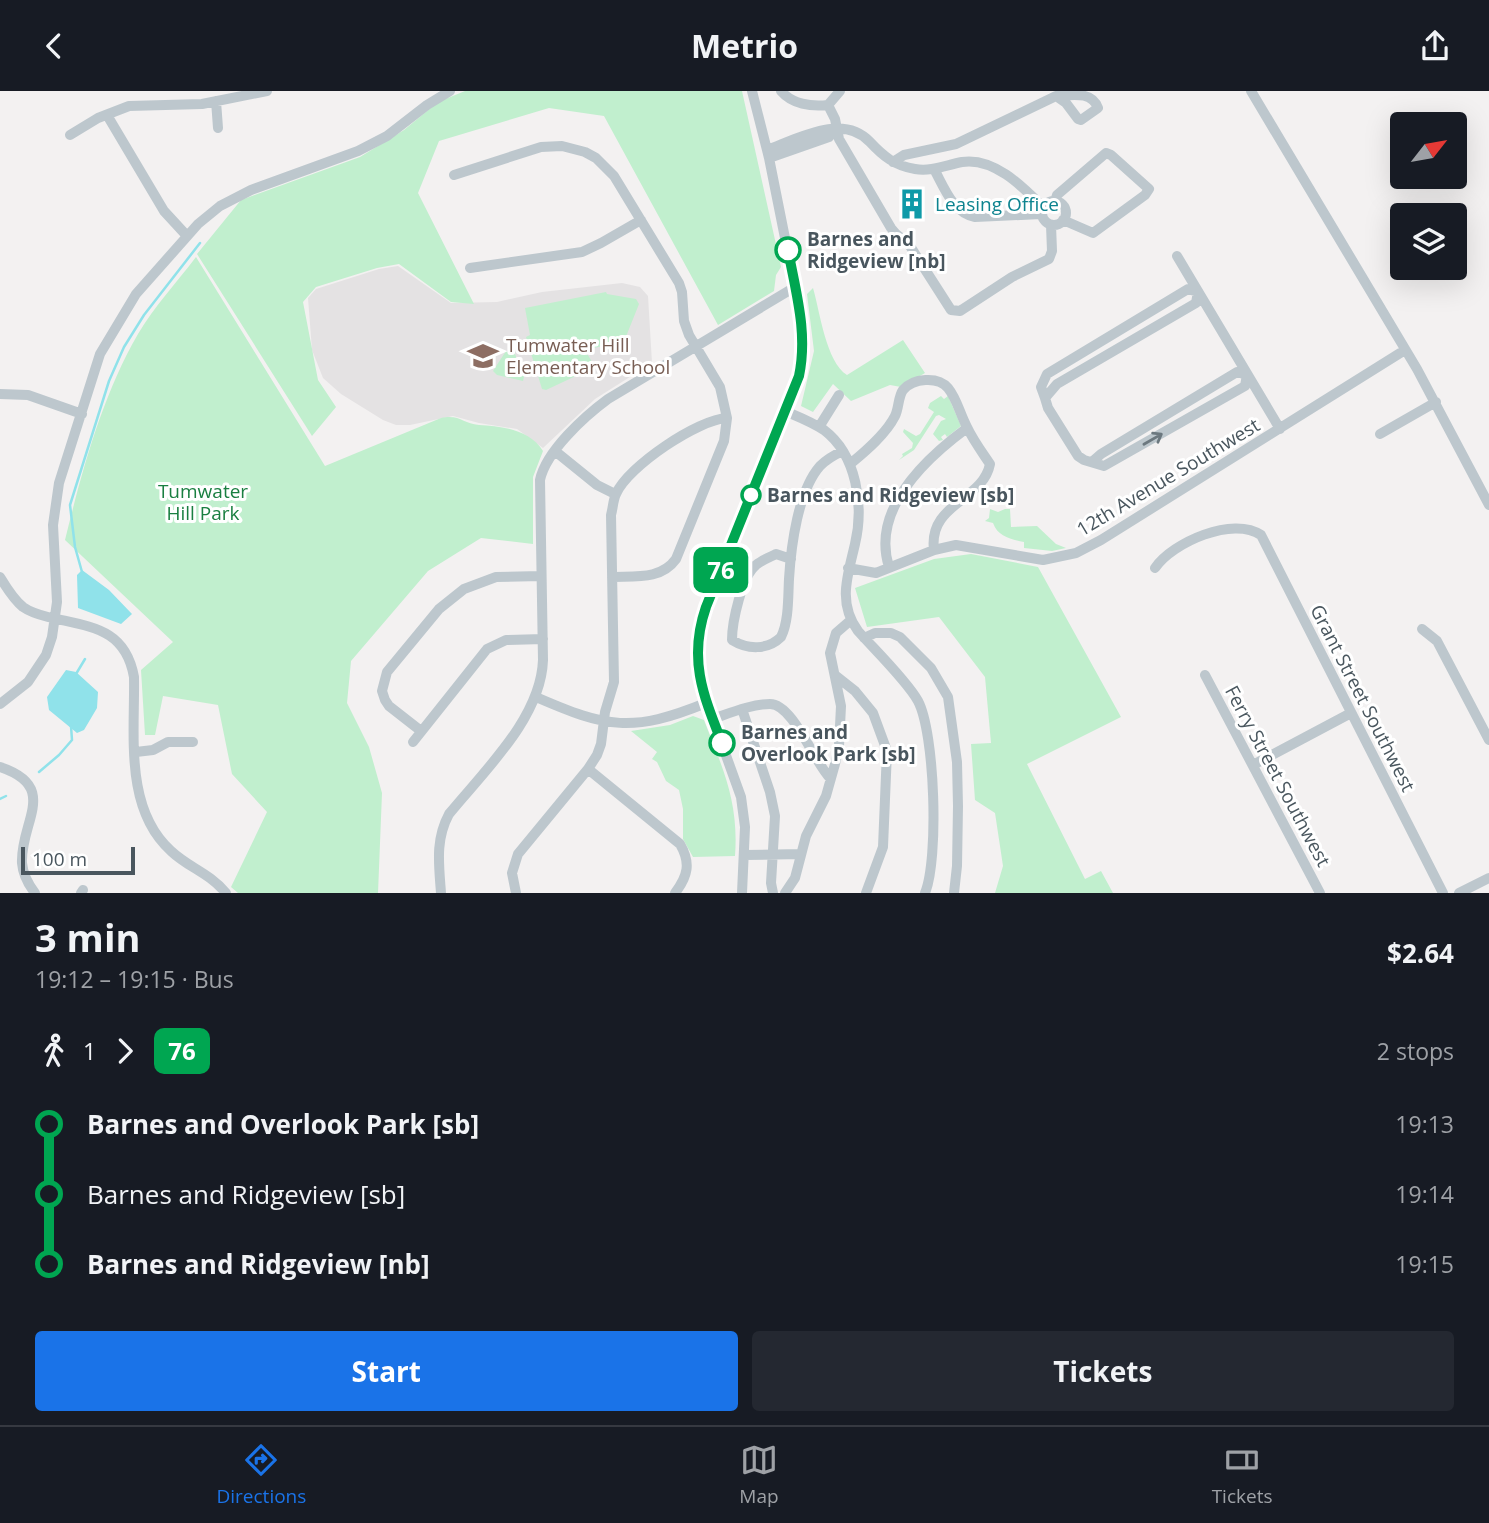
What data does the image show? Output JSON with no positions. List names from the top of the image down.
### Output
{
  "streets": {
    "street": ["12th Avenue Southwest", "Grant Street Southwest", "Ferry Street Southwest"]
  },
  "parks": ["Tumwater Hill Park"],
  "places": {
    "building": ["Leasing Office"],
    "other": ["Barnes and Ridgeview [nb]", "Barnes and Ridgeview [sb]", "Barnes and Overlook Park [sb]"],
    "school or university": ["Tumwater Hill Elementary School"]
  },
  "lines": ["bus line 76"],
  "scale_bar": "100 m",
  "north": "top right",
  "page": {
    "header": "Metrio",
    "on_map": "76",
    "scale": "100 m",
    "heading": ["3 min", "19:12 – 19:15 · Bus", "$2.64"],
    "legs": ["1", "76", "2 stops"],
    "list": [
      {
        "name": "Barnes and Overlook Park [sb]",
        "value": "19:13"
      },
      {
        "name": "Barnes and Ridgeview [sb]",
        "value": "19:14"
      },
      {
        "name": "Barnes and Ridgeview [nb]",
        "value": "19:15"
      }
    ],
    "buttons": ["Start", "Tickets"],
    "tabs": ["Directions", "Map", "Tickets"]
  }
}
